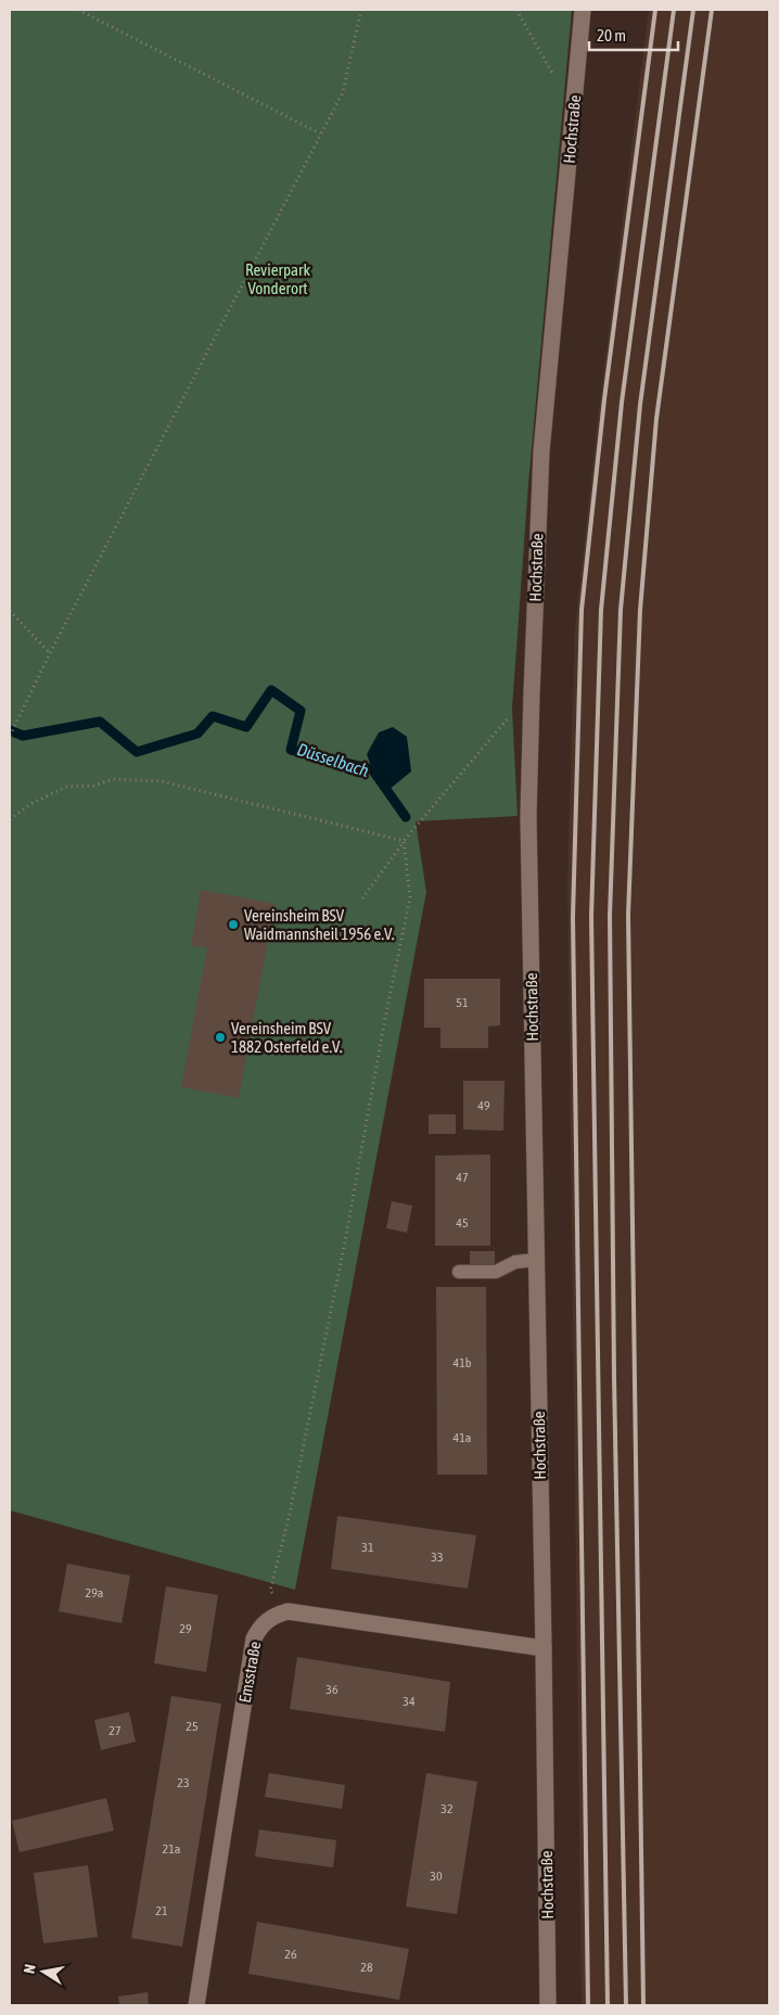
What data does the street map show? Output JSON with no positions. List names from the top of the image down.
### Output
{
  "streets": {
    "street": ["Hochstraße", "Emsstraße"]
  },
  "water": ["Düsselbach"],
  "parks": ["Revierpark Vonderort"],
  "places": ["Vereinsheim BSV Waidmannsheil 1956 e.V.", "Vereinsheim BSV 1882 Osterfeld e.V."],
  "house_numbers": [
    "51",
    "49",
    "47",
    "45",
    "41b",
    "41a",
    "31",
    "33",
    "29a",
    "29",
    "36",
    "34",
    "25",
    "27",
    "23",
    "32",
    "21a",
    "30",
    "21",
    "26",
    "28"
  ],
  "scale_bar": "20 m",
  "north": "left"
}
